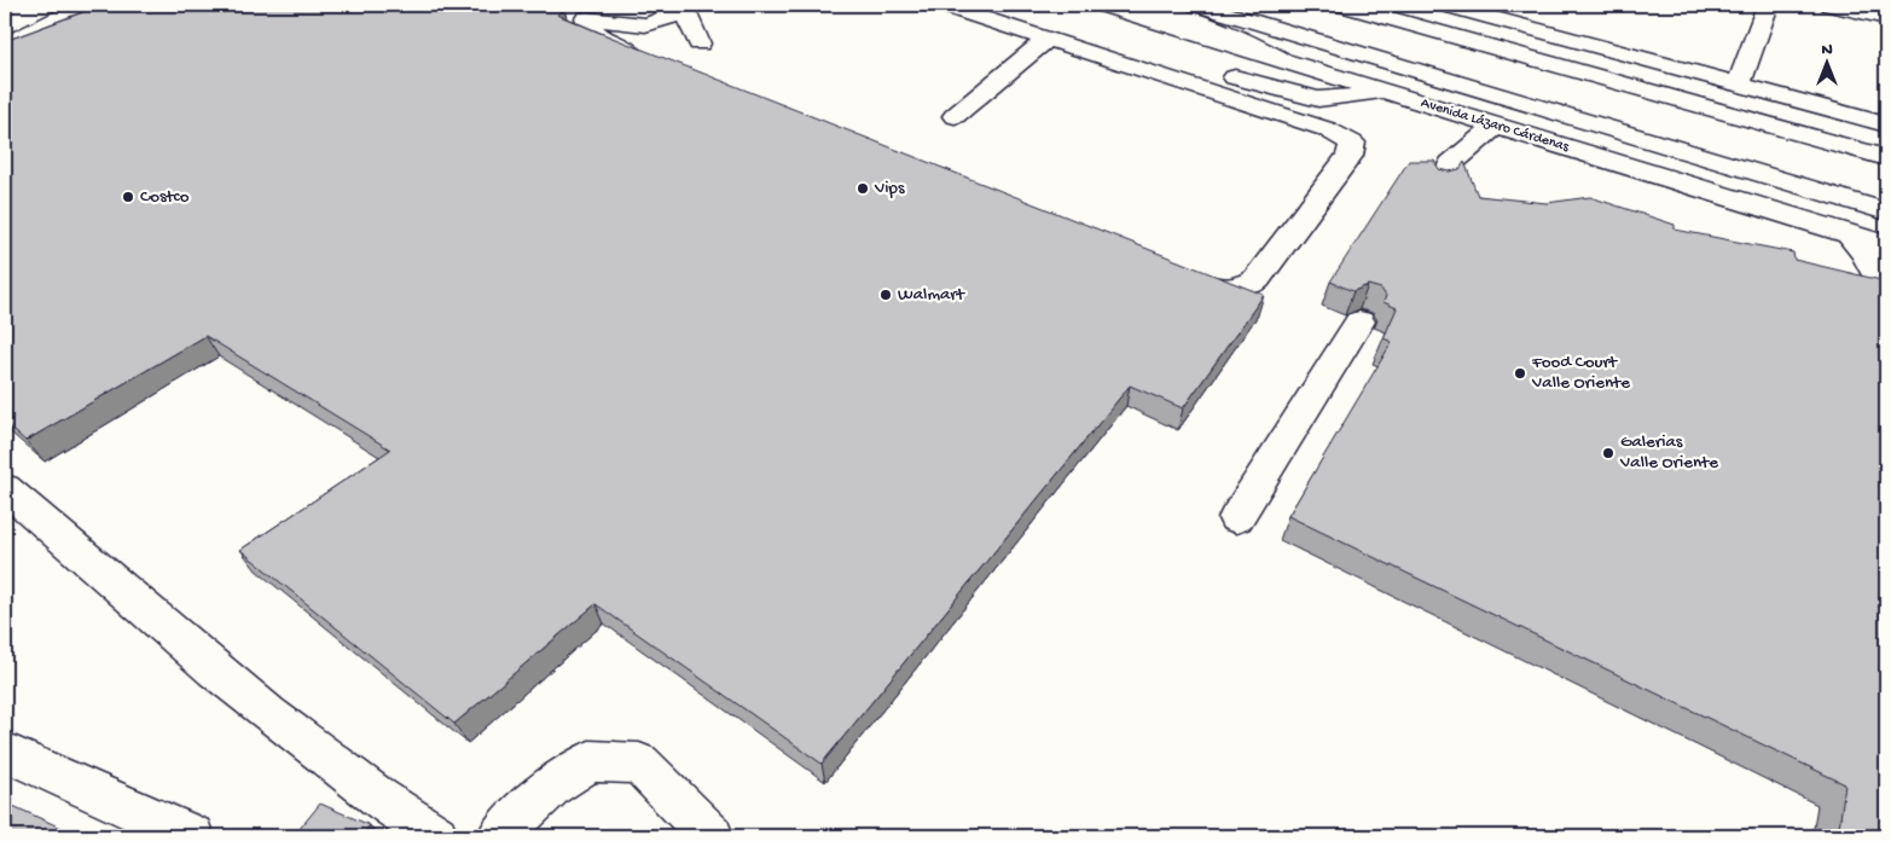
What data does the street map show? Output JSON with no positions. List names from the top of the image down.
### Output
{
  "streets": {
    "main road": ["Avenida Lázaro Cárdenas"]
  },
  "places": [
    "Vips",
    "Costco",
    "Walmart",
    "Food Court Valle Oriente",
    "Galerias Valle Oriente"
  ],
  "north": "top"
}
